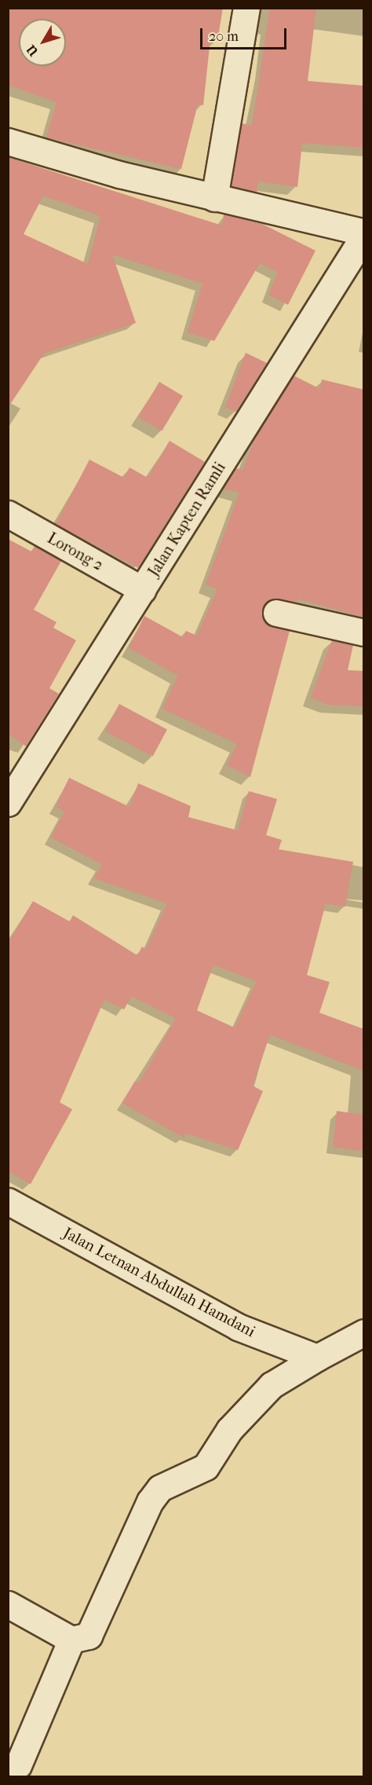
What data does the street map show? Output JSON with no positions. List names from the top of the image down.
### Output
{
  "streets": {
    "street": ["Jalan Kapten Ramli", "Lorong 2", "Jalan Letnan Abdullah Hamdani"]
  },
  "crossings": [
    ["Jalan Kapten Ramli", "Lorong 2"]
  ],
  "scale_bar": "20 m",
  "north": "bottom left"
}
